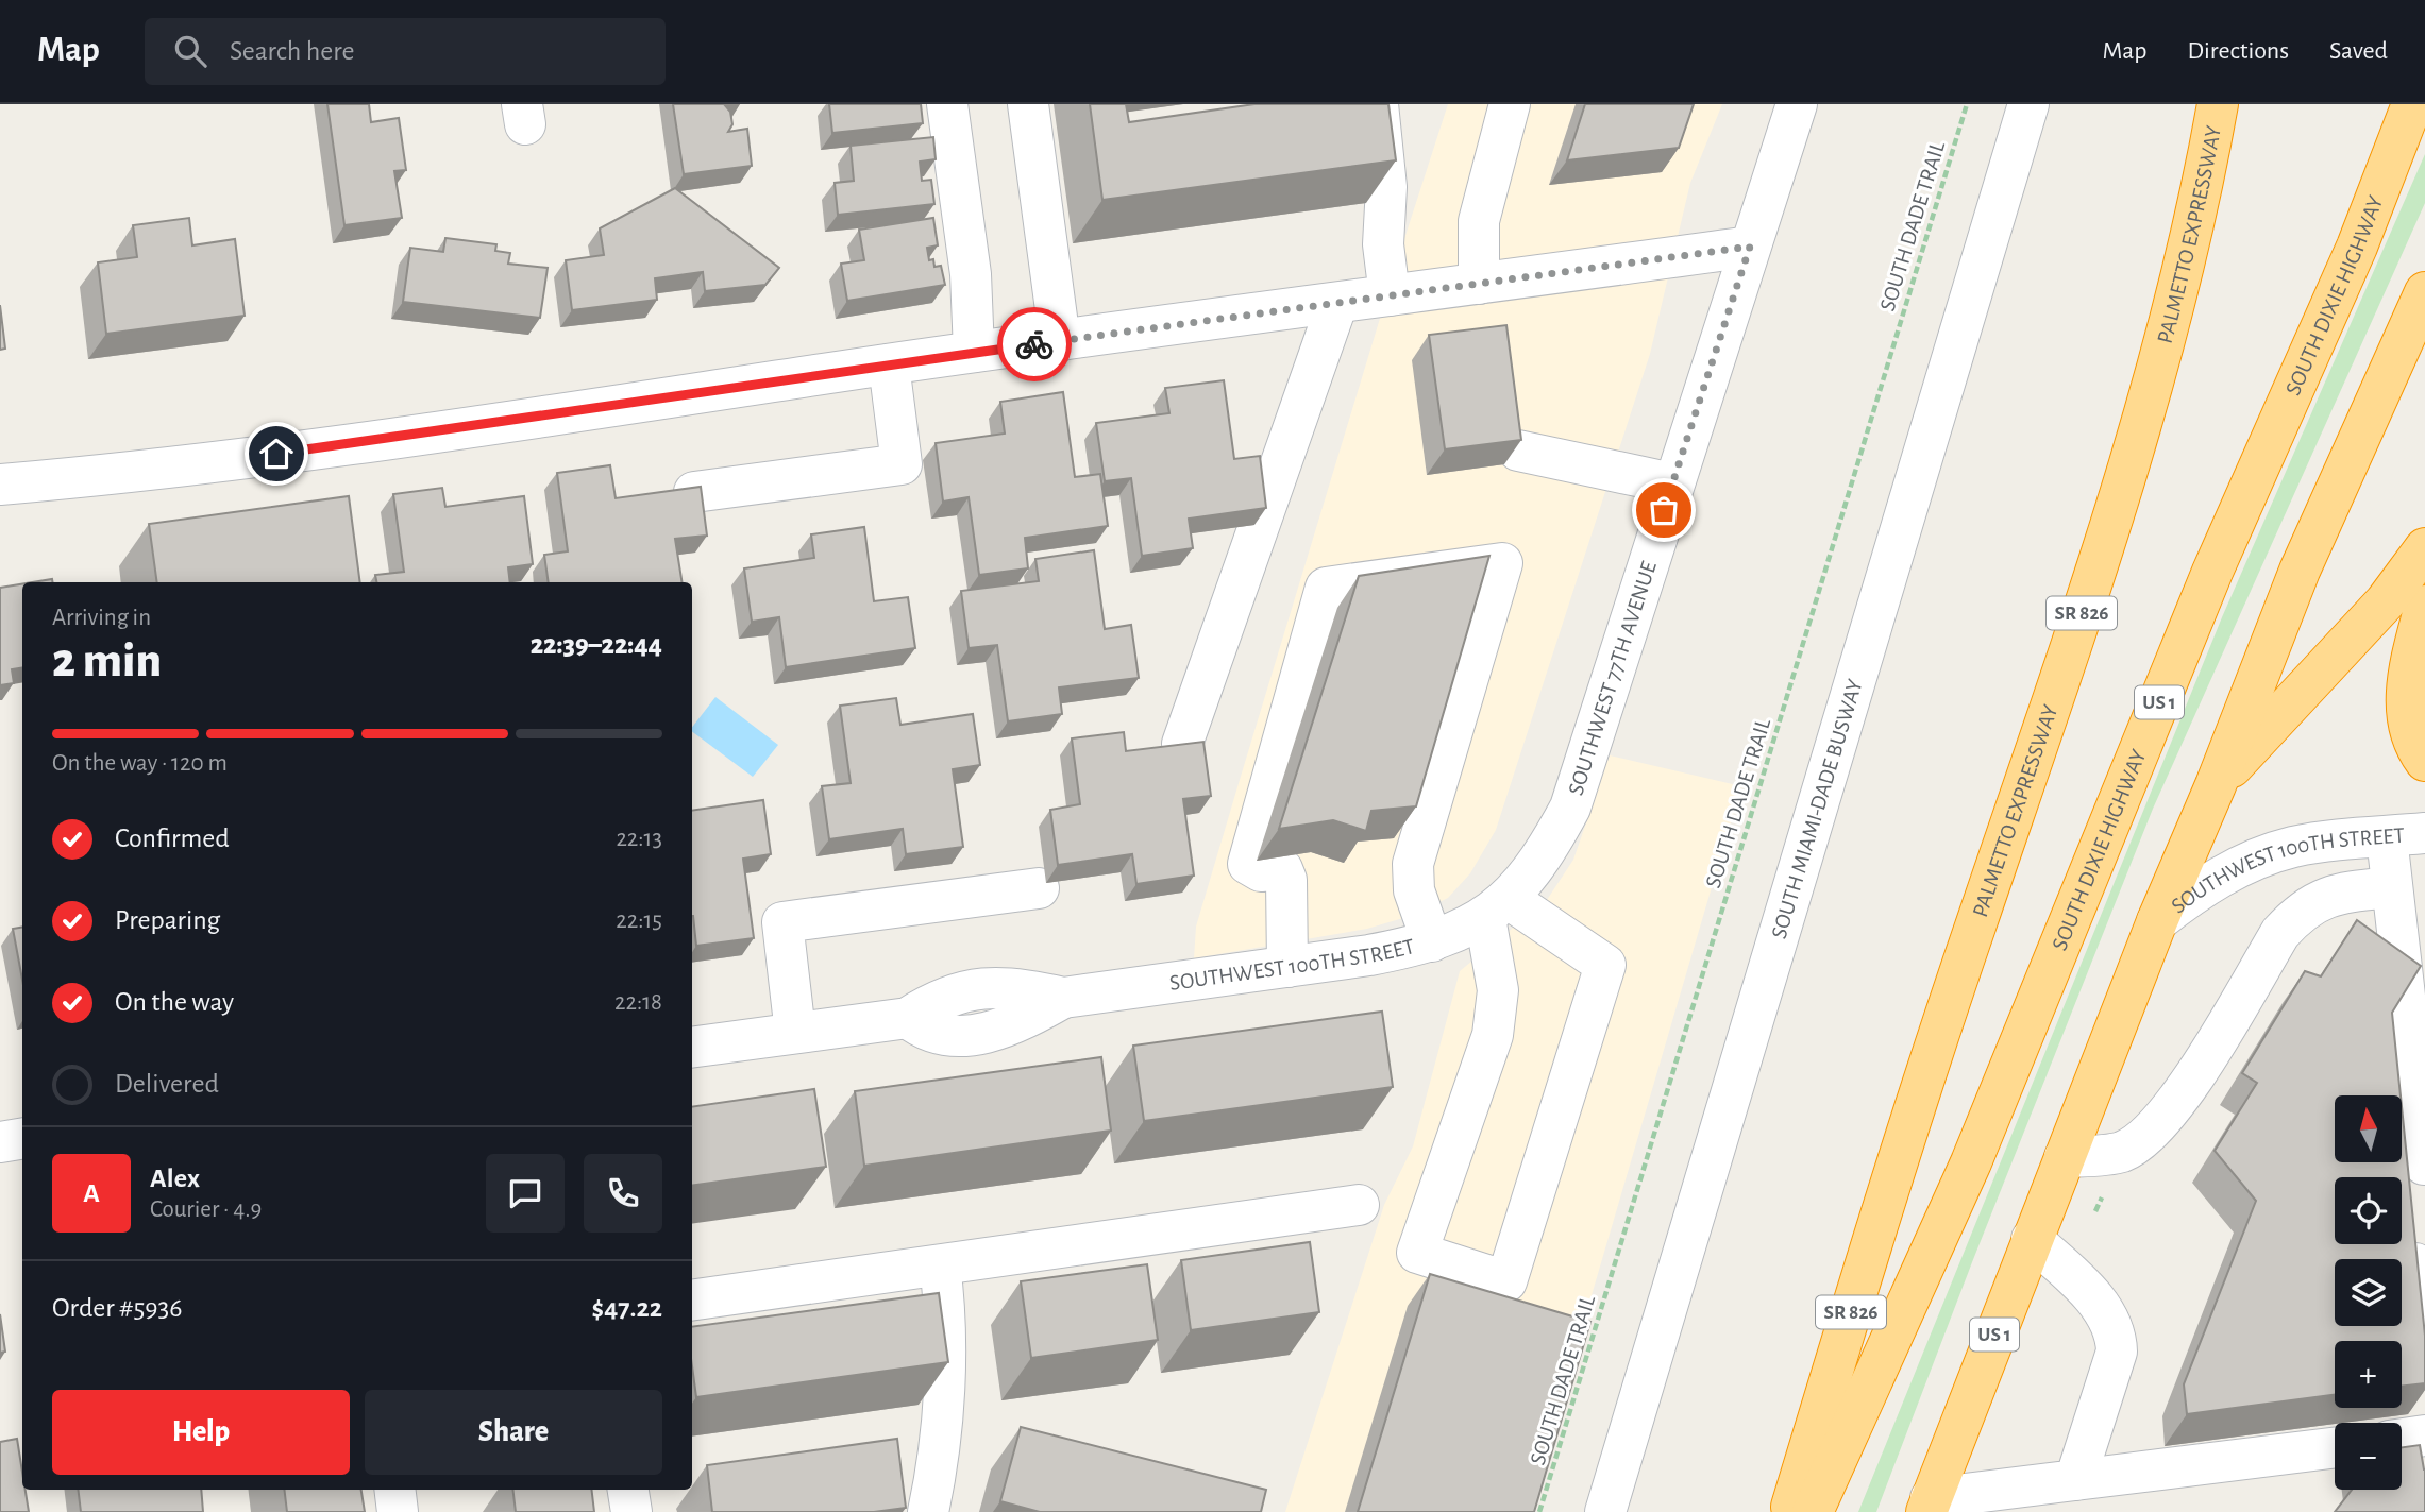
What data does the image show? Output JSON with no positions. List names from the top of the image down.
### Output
{
  "streets": {
    "highway": [
      "PALMETTO EXPRESSWAY",
      "SOUTH DIXIE HIGHWAY",
      "SR 826",
      "US 1"
    ],
    "street": ["SOUTHWEST 77TH AVENUE", "SOUTH MIAMI-DADE BUSWAY", "SOUTHWEST 100TH STREET"],
    "path": ["SOUTH DADE TRAIL"]
  },
  "crossings": [
    ["SOUTHWEST 77TH AVENUE", "SOUTHWEST 100TH STREET"],
    ["US 1", "SOUTHWEST 100TH STREET"]
  ],
  "north": "top",
  "page": {
    "header": "Map",
    "search": "Search here",
    "nav": ["Map", "Directions", "Saved"],
    "heading": ["2 min", "Arriving in", "22:39–22:44"],
    "panel": [
      "Alex",
      "Courier · 4.9",
      "Order #5936",
      "$47.22"
    ],
    "bar": "On the way · 120 m",
    "list": [
      ["Confirmed", "22:13"],
      ["Preparing", "22:15"],
      ["On the way", "22:18"],
      "Delivered"
    ],
    "map_buttons": ["+", "−"],
    "round": "A",
    "buttons": ["Help", "Share"]
  }
}
